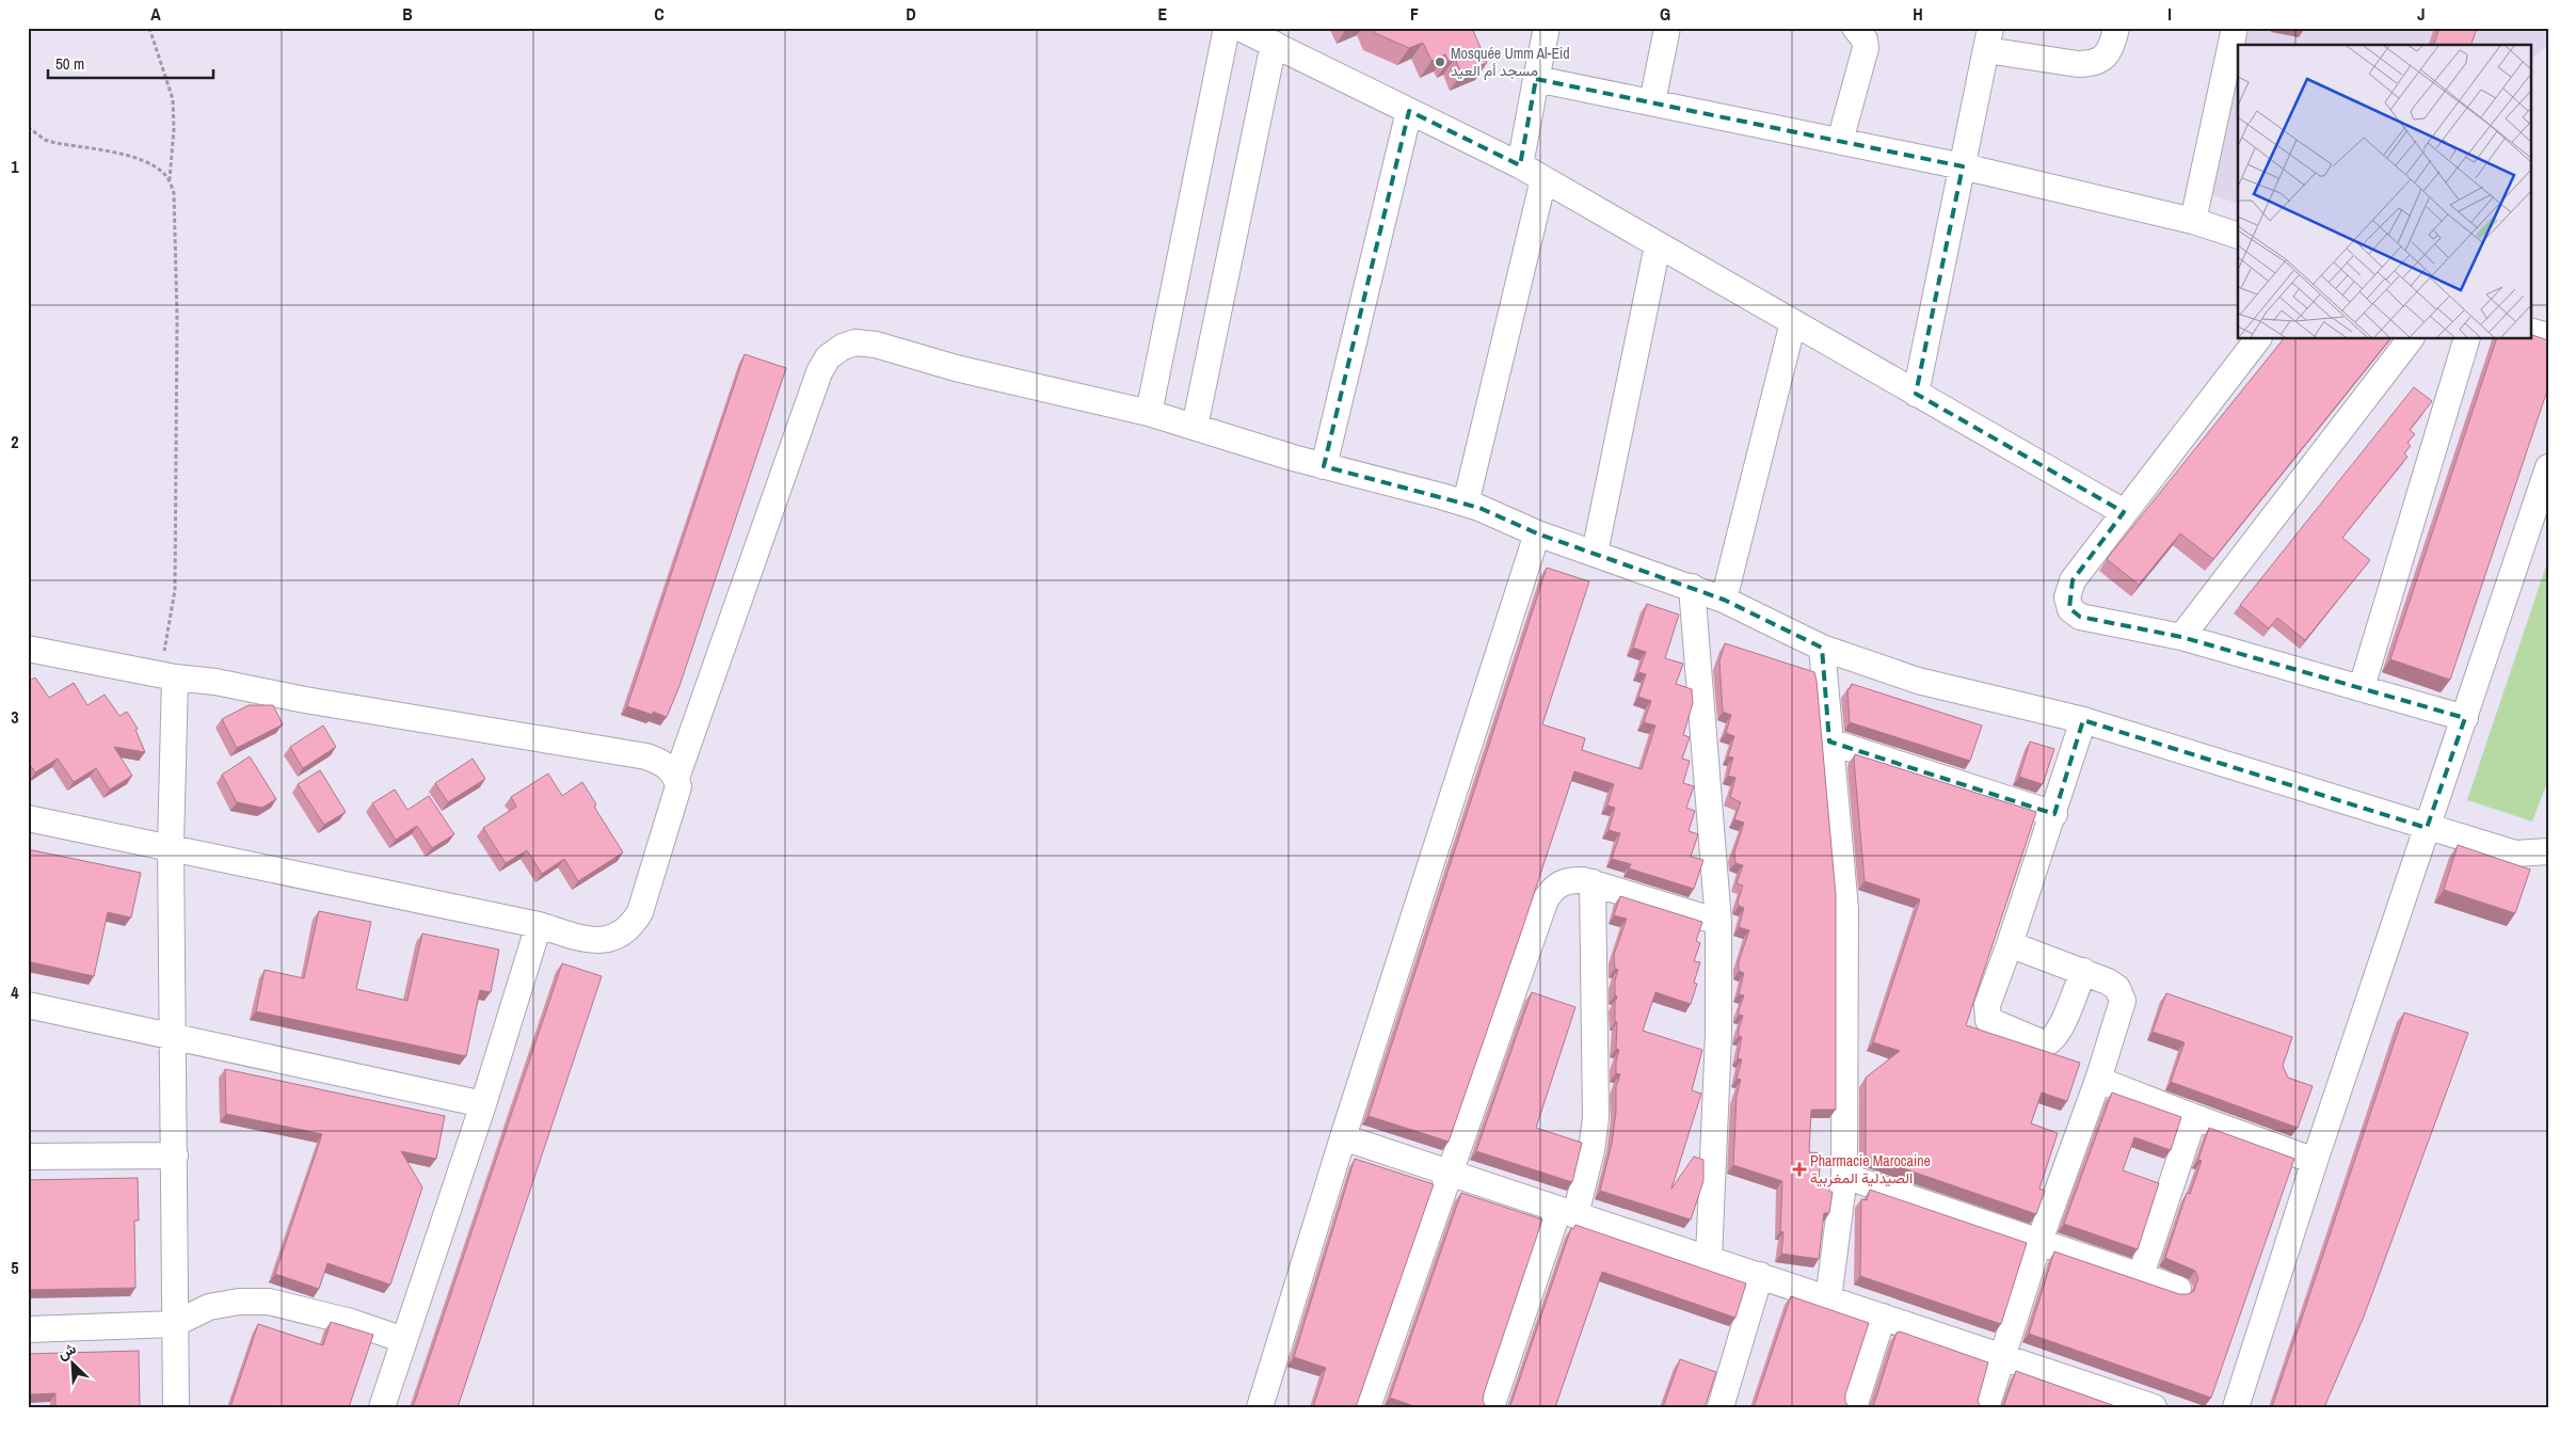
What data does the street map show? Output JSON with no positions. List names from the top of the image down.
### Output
{
  "places": {
    "other": ["Mosquée Umm Al-Eid مسجد أم العيد"],
    "health": ["Pharmacie Marocaine الصيدلية المغربية"]
  },
  "scale_bar": "50 m",
  "north": "top left",
  "grid": {
    "columns": [
      "A",
      "B",
      "C",
      "D",
      "E",
      "F",
      "G",
      "H",
      "I",
      "J"
    ],
    "rows": [
      "1",
      "2",
      "3",
      "4",
      "5"
    ]
  }
}
